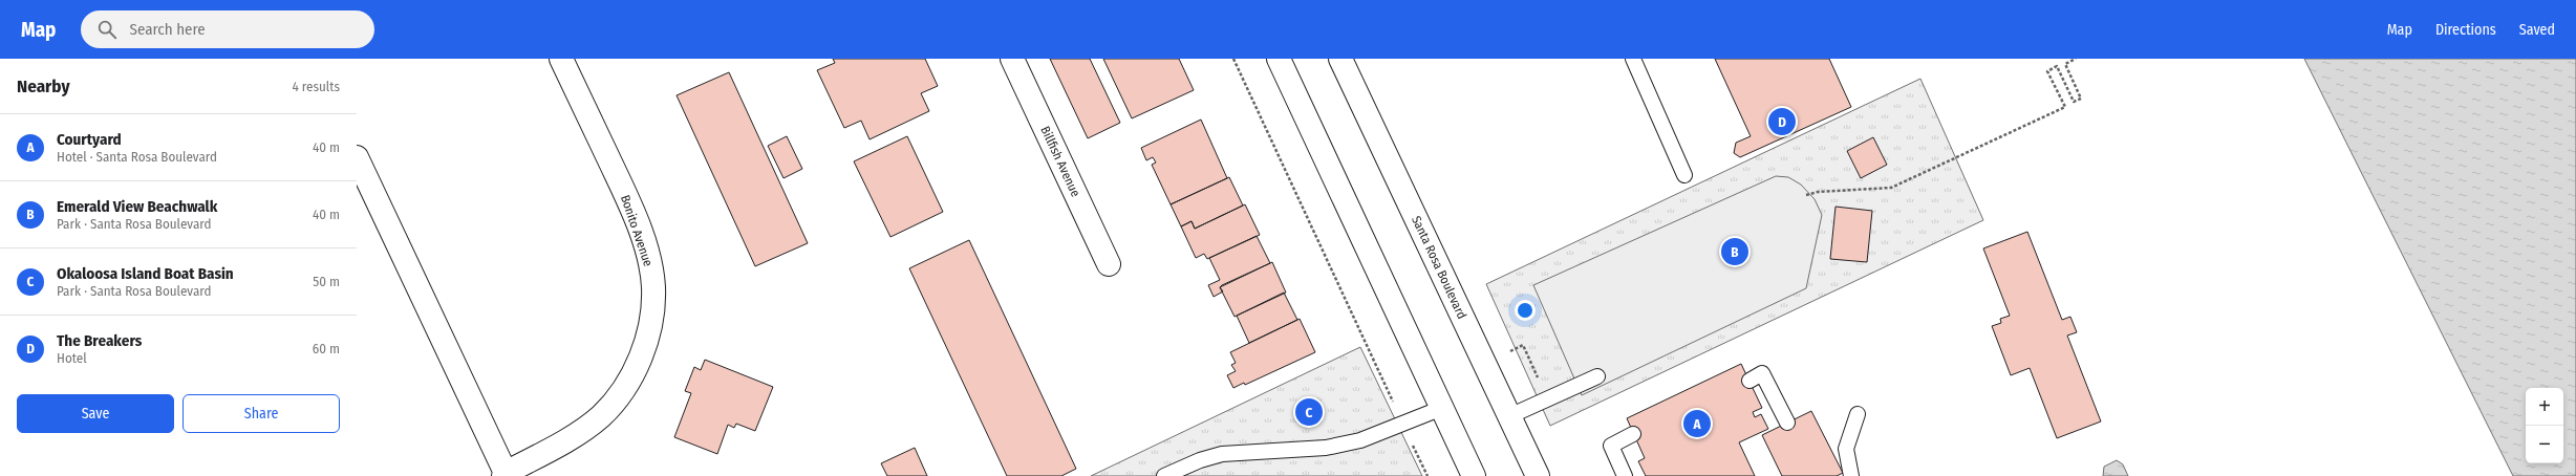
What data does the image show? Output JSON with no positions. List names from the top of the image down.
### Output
{
  "streets": {
    "street": ["Billfish Avenue", "Bonito Avenue", "Santa Rosa Boulevard"]
  },
  "page": {
    "header": "Map",
    "search": "Search here",
    "nav": ["Map", "Directions", "Saved"],
    "heading": ["Nearby", "4 results"],
    "pins": [
      "D",
      "B",
      "C",
      "A"
    ],
    "list": [
      {
        "mark": "A",
        "name": "Courtyard",
        "note": "Hotel · Santa Rosa Boulevard",
        "value": "40 m"
      },
      {
        "mark": "B",
        "name": "Emerald View Beachwalk",
        "note": "Park · Santa Rosa Boulevard",
        "value": "40 m"
      },
      {
        "mark": "C",
        "name": "Okaloosa Island Boat Basin",
        "note": "Park · Santa Rosa Boulevard",
        "value": "50 m"
      },
      {
        "mark": "D",
        "name": "The Breakers",
        "note": "Hotel",
        "value": "60 m"
      }
    ],
    "buttons": ["Save", "Share"],
    "map_buttons": ["+", "−"]
  }
}
